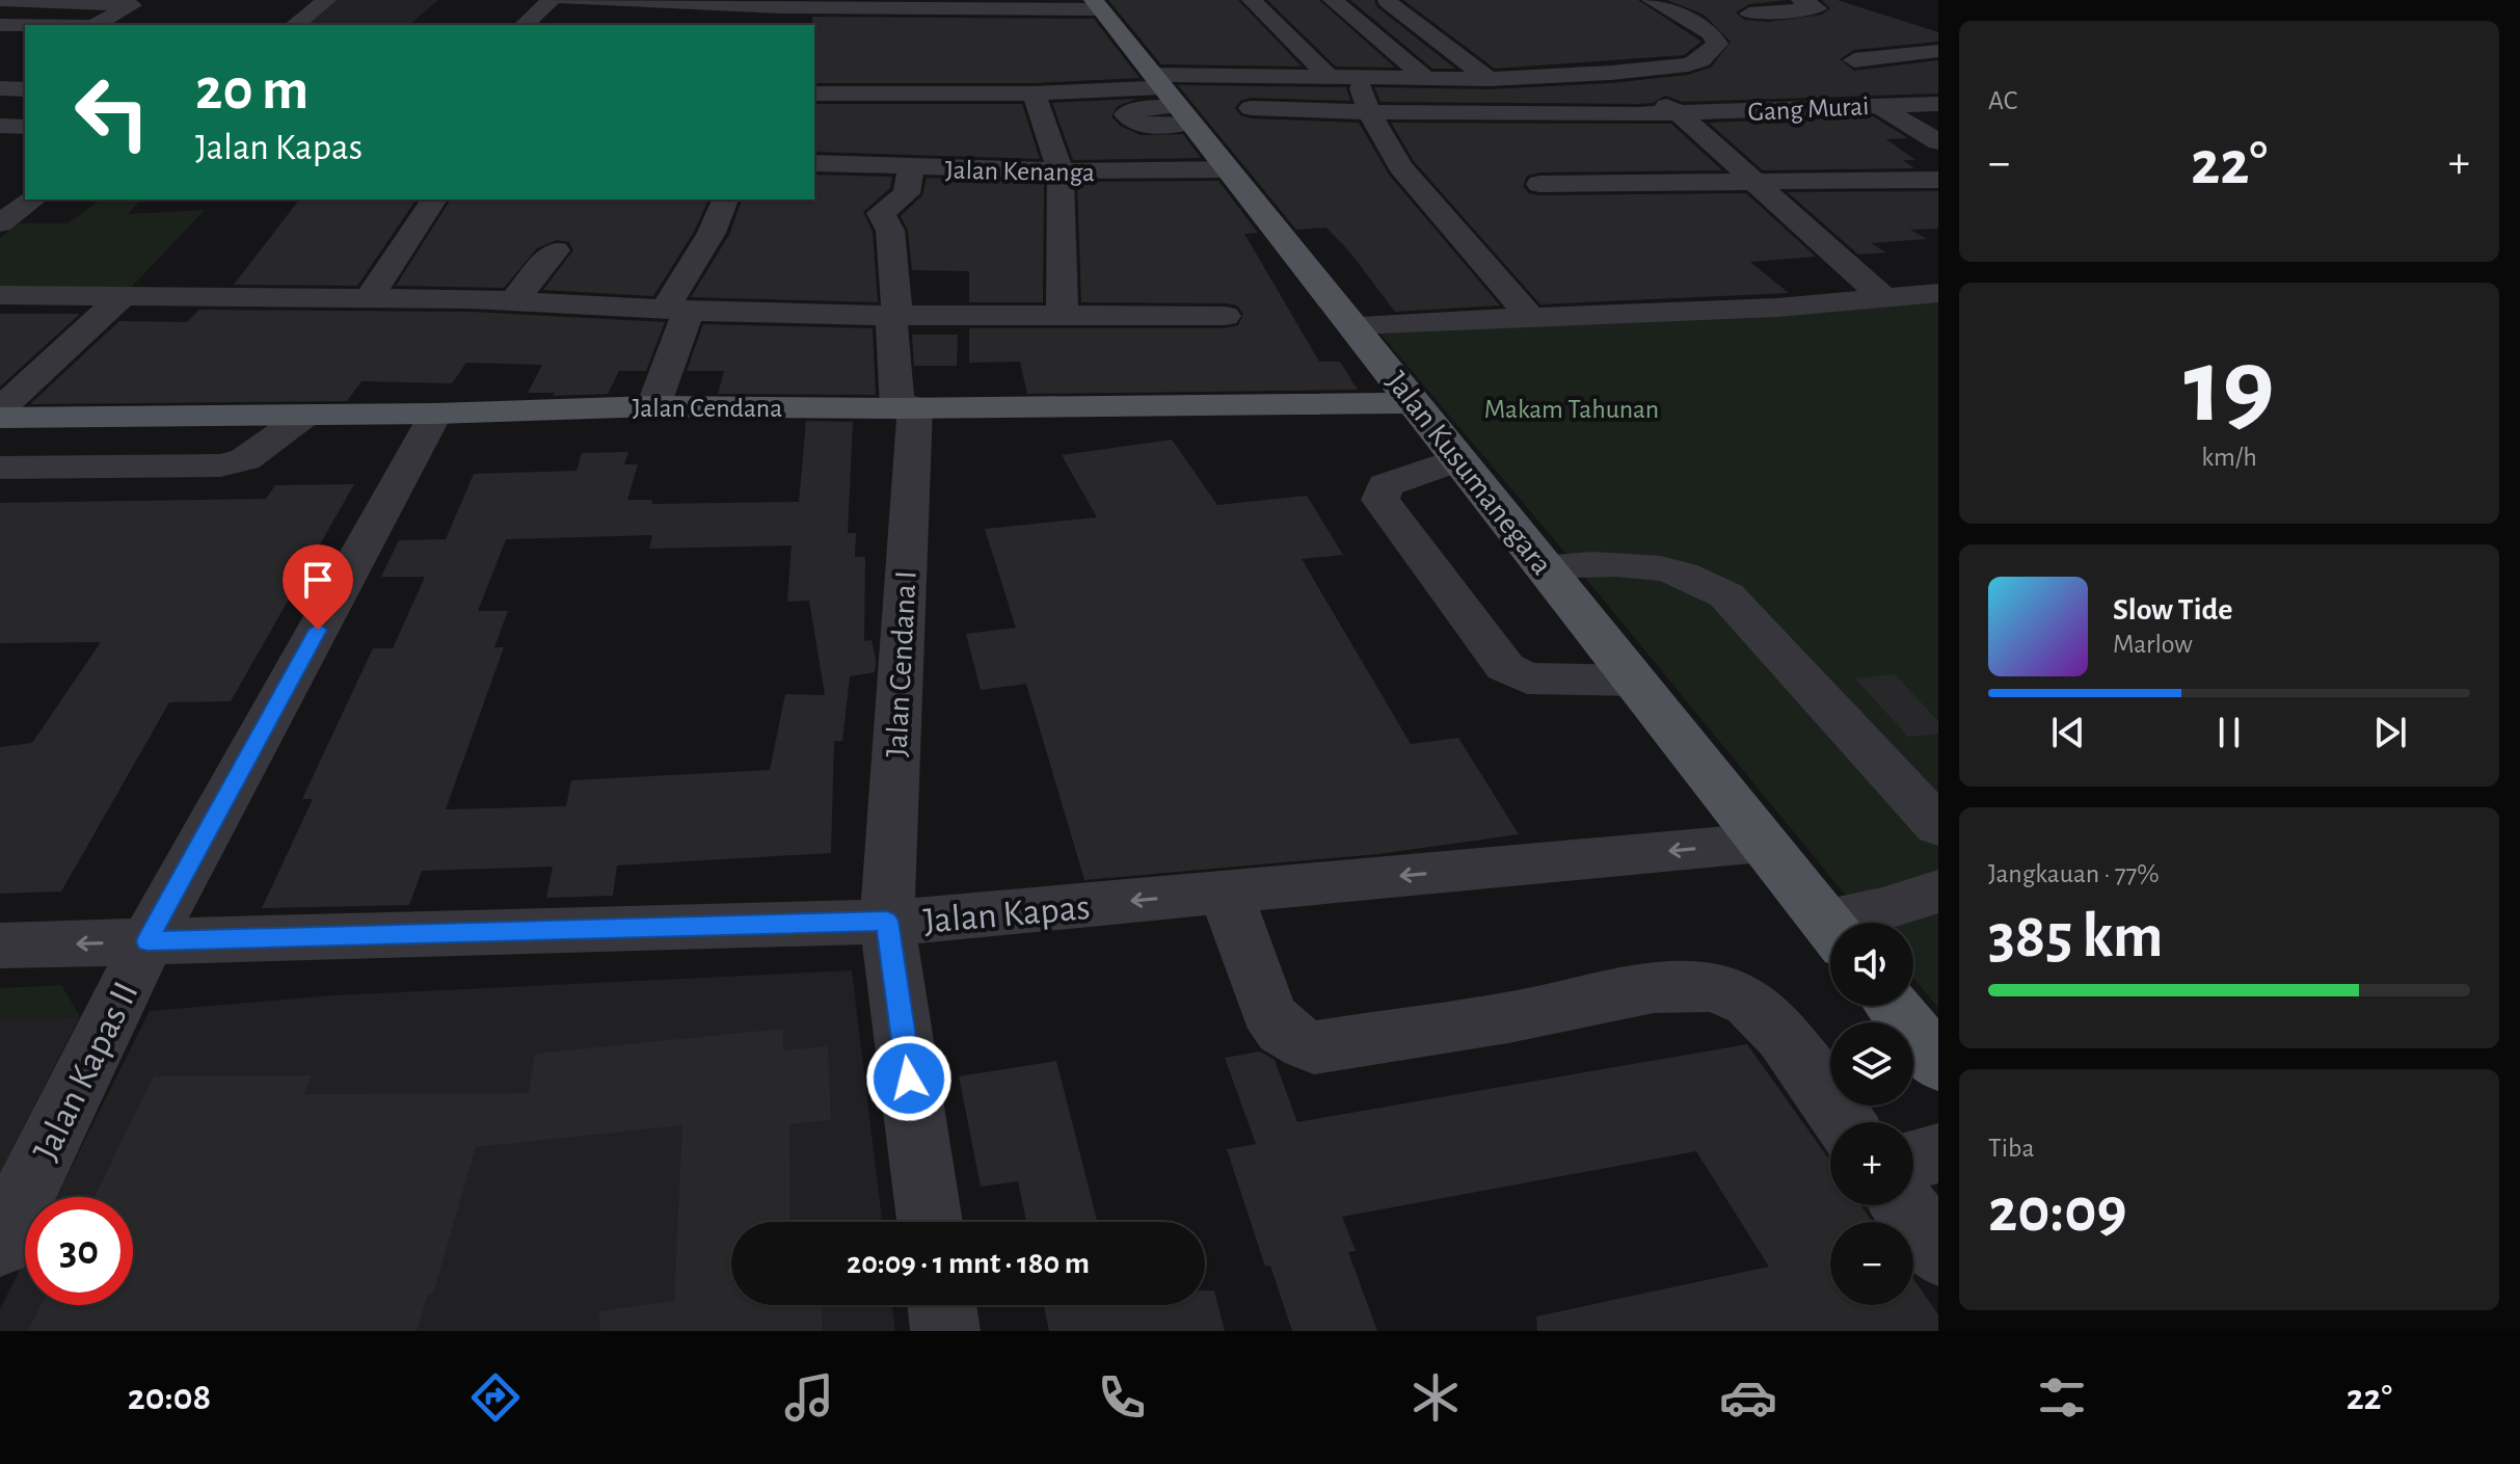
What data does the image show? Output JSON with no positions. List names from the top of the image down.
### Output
{
  "streets": {
    "main road": ["Jalan Cendana", "Jalan Kusumanegara"],
    "street": [
      "Gang Murai",
      "Jalan Kenanga",
      "Jalan Cendana I",
      "Jalan Kapas",
      "Jalan Kapas II"
    ]
  },
  "crossings": [
    ["Jalan Kenanga", "Jalan Kusumanegara"],
    ["Jalan Kenanga", "Jalan Cendana I"],
    ["Jalan Cendana", "Jalan Kusumanegara"],
    ["Jalan Cendana", "Jalan Cendana I"],
    ["Jalan Cendana", "Jalan Kapas II"],
    ["Jalan Kusumanegara", "Jalan Kapas"],
    ["Jalan Cendana I", "Jalan Kapas"],
    ["Jalan Kapas", "Jalan Kapas II"]
  ],
  "one_way": ["Jalan Kapas"],
  "parks": ["Makam Tahunan"],
  "page": {
    "tile": [
      "AC",
      ["19", "km/h"],
      ["Jangkauan · 77%", "385 km"],
      ["Tiba", "20:09"]
    ],
    "turn": ["20 m", "Jalan Kapas"],
    "heat": ["−", "22°", "+"],
    "song": ["Slow Tide", "Marlow"],
    "map_buttons": ["+", "−"],
    "limit": "30",
    "trip": "20:09 · 1 mnt · 180 m",
    "tabs": ["20:08", "22°"]
  }
}
